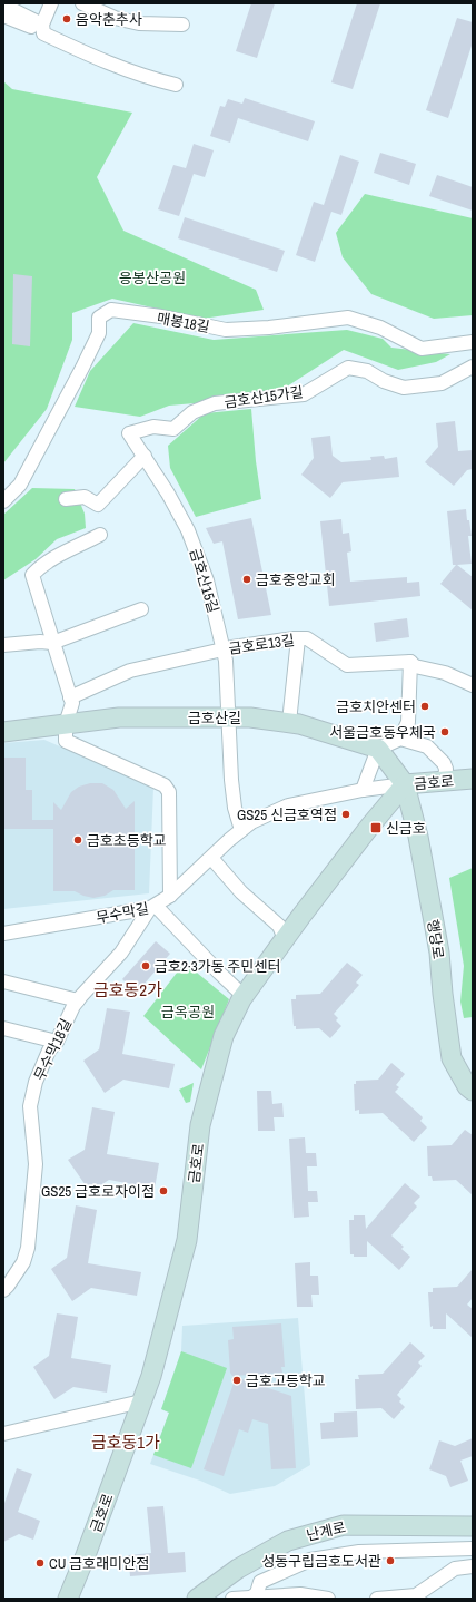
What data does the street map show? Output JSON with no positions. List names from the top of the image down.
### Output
{
  "streets": {
    "street": [
      "매봉18길",
      "금호산15가길",
      "금호산15길",
      "금호로13길",
      "금호산길",
      "금호로",
      "무수막길",
      "행당로",
      "무수막18길",
      "난계로"
    ]
  },
  "crossings": [
    ["금호산15가길", "금호산15길"],
    ["금호산15길", "금호로13길"],
    ["금호산15길", "금호산길"],
    ["금호로", "무수막길"],
    ["금호로", "행당로"],
    ["무수막길", "행당로"],
    ["무수막길", "무수막18길"]
  ],
  "districts": ["금호동2가", "금호동1가"],
  "parks": ["응봉산공원", "금옥공원"],
  "places": {
    "other": [
      "음악춘추사",
      "금호중앙교회",
      "금호치안센터",
      "서울금호동우체국",
      "GS25 신금호역점",
      "금호초등학교",
      "금호2·3가동 주민센터",
      "GS25 금호로자이점",
      "금호고등학교",
      "성동구립금호도서관",
      "CU 금호래미안점"
    ],
    "transit": ["신금호"]
  }
}
